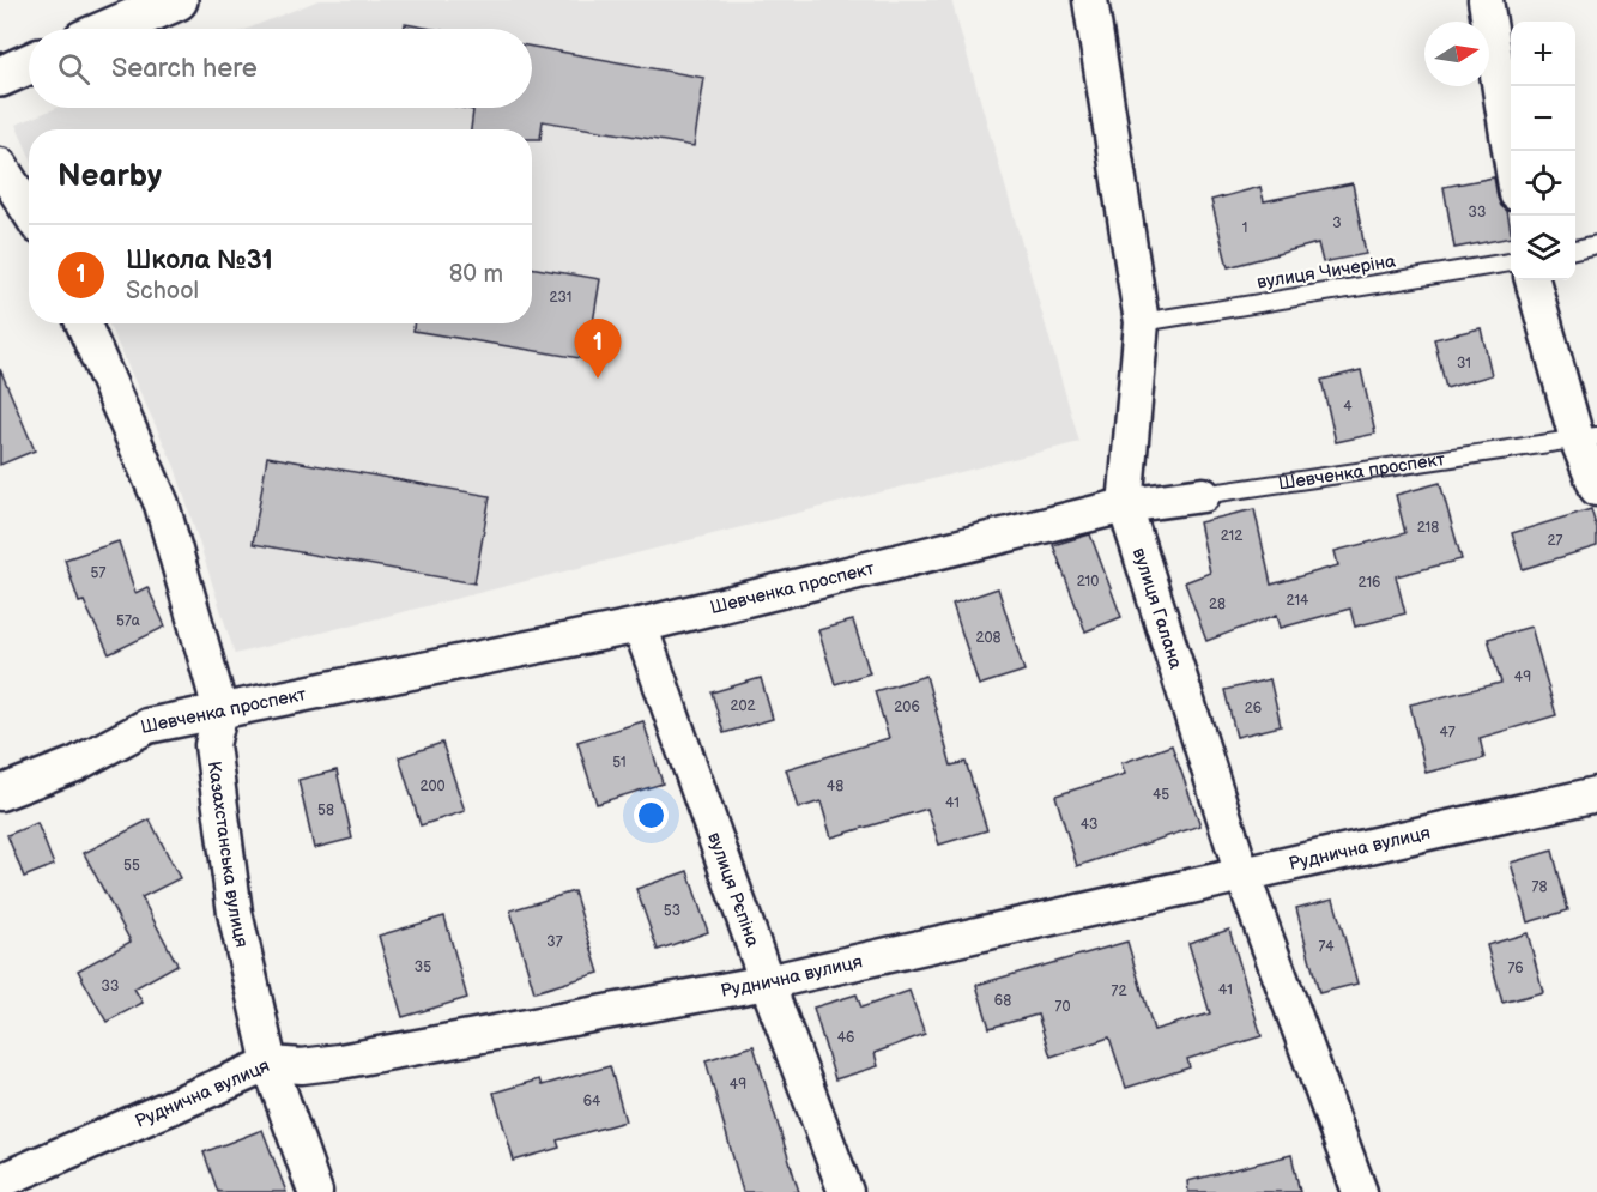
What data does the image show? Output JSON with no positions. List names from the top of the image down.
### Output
{
  "streets": {
    "street": [
      "Шевченка проспект",
      "вулиця Галана",
      "Руднична вулиця",
      "Казахстанська вулиця",
      "вулиця Рєпіна"
    ],
    "lane": ["вулиця Чичеріна"]
  },
  "crossings": [
    ["вулиця Чичеріна", "вулиця Галана"],
    ["Шевченка проспект", "вулиця Галана"],
    ["Шевченка проспект", "Казахстанська вулиця"],
    ["Шевченка проспект", "вулиця Рєпіна"],
    ["вулиця Галана", "Руднична вулиця"],
    ["Руднична вулиця", "Казахстанська вулиця"],
    ["Руднична вулиця", "вулиця Рєпіна"]
  ],
  "house_numbers": [
    "33",
    "3",
    "1",
    "231",
    "31",
    "4",
    "218",
    "212",
    "27",
    "57",
    "210",
    "216",
    "214",
    "28",
    "57а",
    "208",
    "49",
    "202",
    "206",
    "26",
    "47",
    "51",
    "200",
    "48",
    "45",
    "41",
    "58",
    "43",
    "55",
    "78",
    "53",
    "37",
    "74",
    "35",
    "76",
    "33",
    "41",
    "72",
    "68",
    "70",
    "46",
    "49",
    "64"
  ],
  "north": "right",
  "page": {
    "map_buttons": ["+", "−"],
    "search": "Search here",
    "heading": "Nearby",
    "list": [
      {
        "mark": "1",
        "name": "Школа №31",
        "note": "School",
        "value": "80 m"
      }
    ],
    "pins": "1"
  }
}
